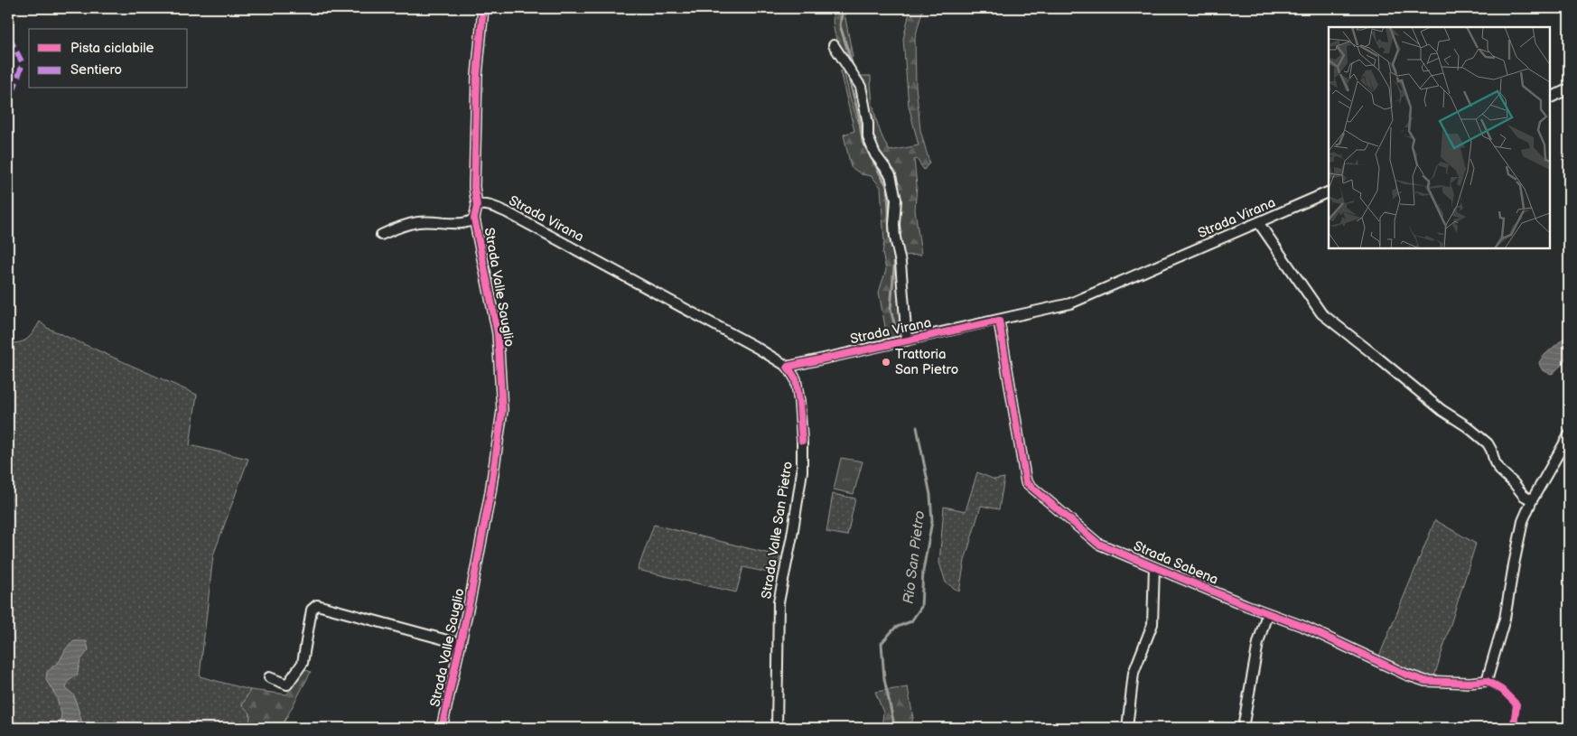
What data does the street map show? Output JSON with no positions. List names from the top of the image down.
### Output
{
  "streets": {
    "street": [
      "Strada Virana",
      "Strada Valle Sauglio",
      "Strada Valle San Pietro",
      "Strada Sabena"
    ]
  },
  "crossings": [
    ["Strada Virana", "Strada Valle Sauglio"],
    ["Strada Virana", "Strada Valle San Pietro"],
    ["Strada Virana", "Strada Sabena"]
  ],
  "water": ["Rio San Pietro"],
  "places": ["Trattoria San Pietro"],
  "legend": ["Pista ciclabile", "Sentiero"]
}
